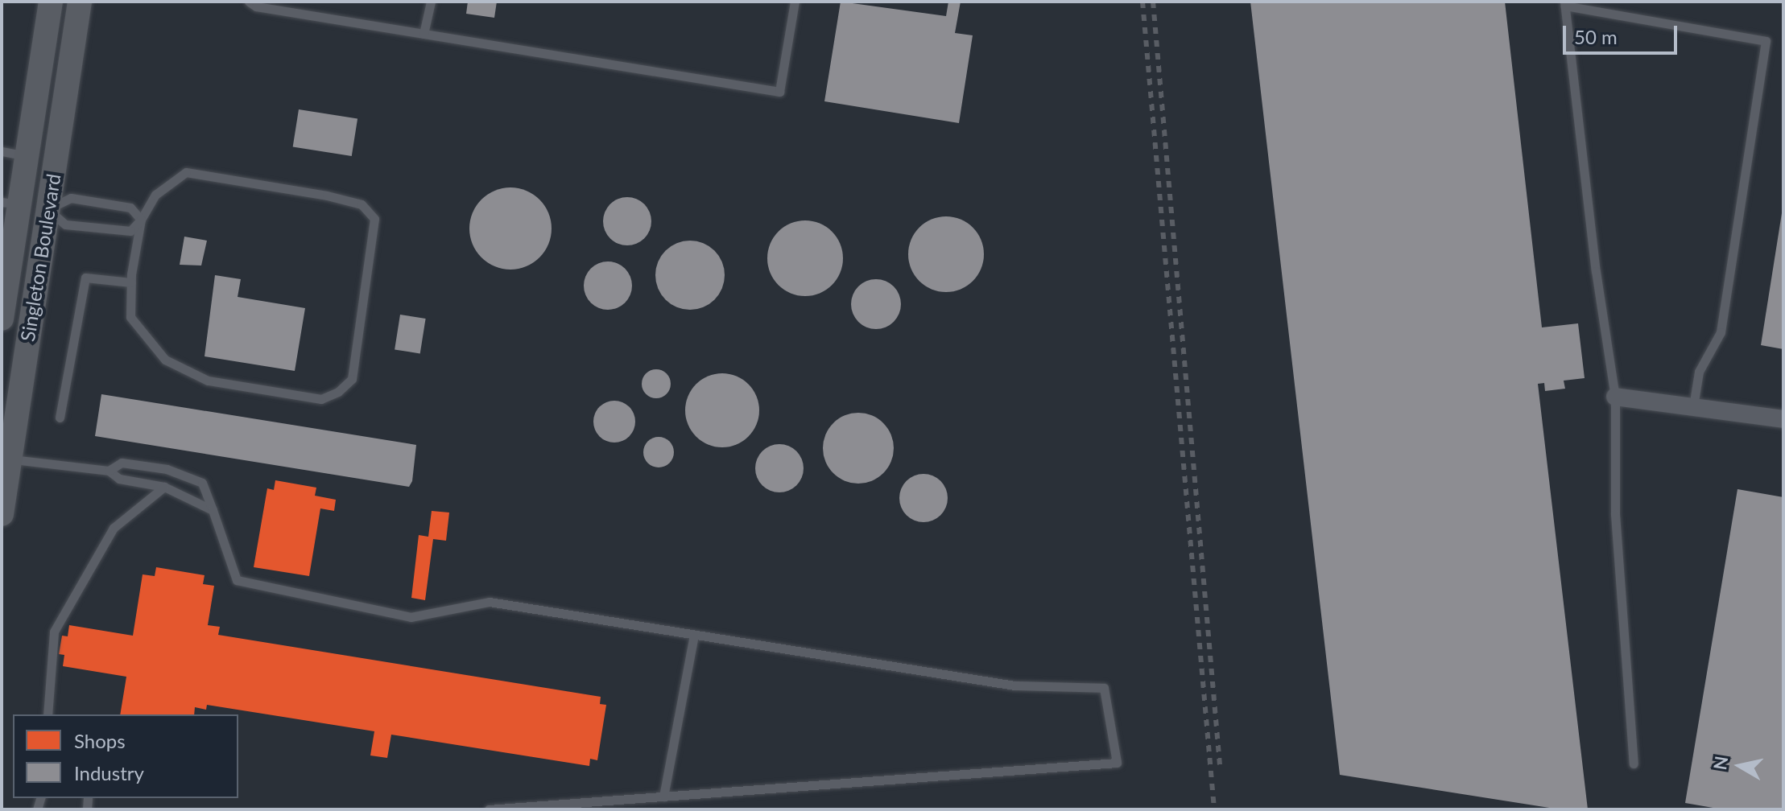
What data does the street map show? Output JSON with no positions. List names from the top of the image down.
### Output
{
  "streets": {
    "main road": ["Singleton Boulevard"]
  },
  "legend": ["Shops", "Industry"],
  "scale_bar": "50 m",
  "north": "left"
}
